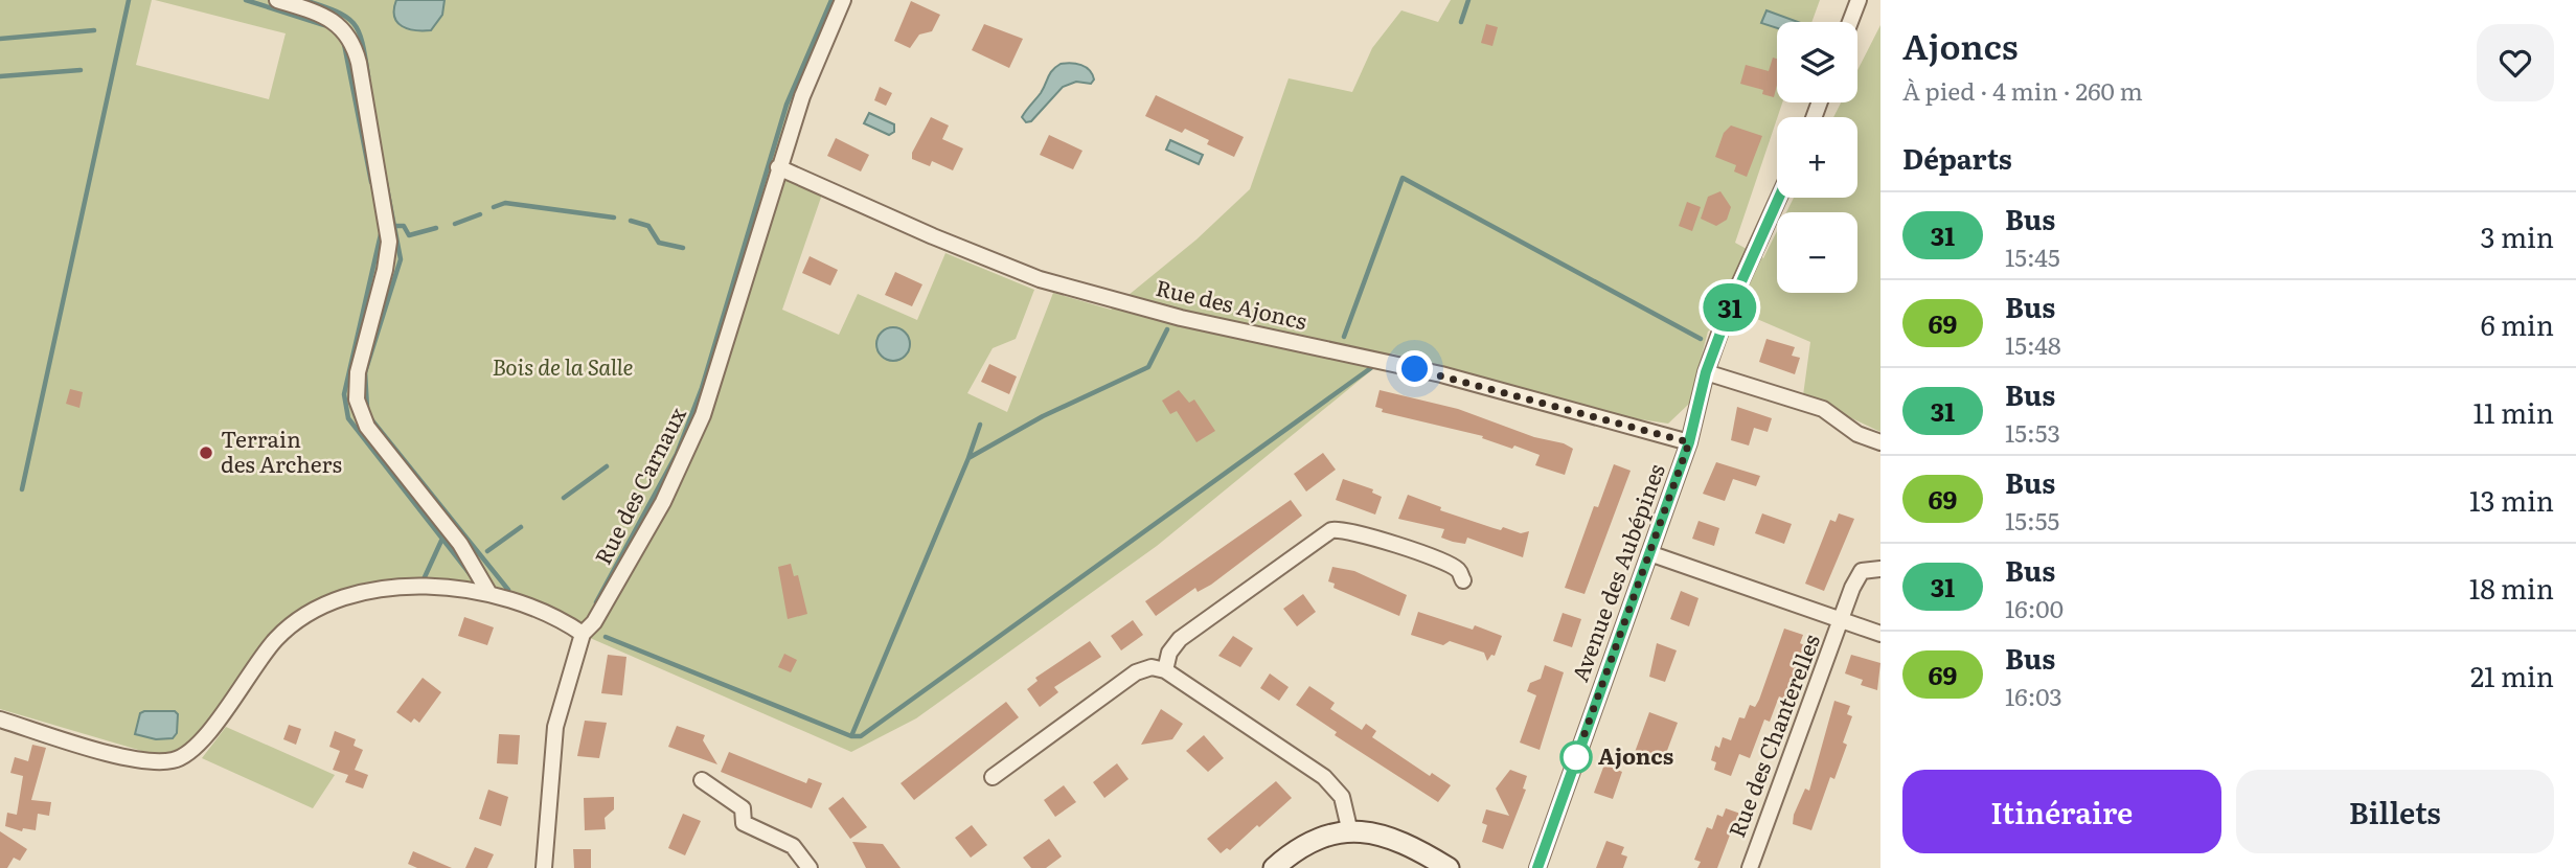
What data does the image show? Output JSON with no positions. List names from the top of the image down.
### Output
{
  "streets": {
    "street": [
      "Rue des Ajoncs",
      "Rue des Carnaux",
      "Avenue des Aubépines",
      "Rue des Chanterelles"
    ]
  },
  "crossings": [
    ["Rue des Ajoncs", "Rue des Carnaux"],
    ["Rue des Ajoncs", "Avenue des Aubépines"]
  ],
  "parks": ["Bois de la Salle"],
  "places": ["Terrain des Archers", "Ajoncs"],
  "lines": ["bus line 31"],
  "page": {
    "on_map": "31",
    "heading": [
      ["Ajoncs", "À pied · 4 min · 260 m"],
      "Départs"
    ],
    "map_buttons": ["+", "−"],
    "list": [
      {
        "mark": "31",
        "name": "Bus",
        "note": "15:45",
        "value": "3 min"
      },
      {
        "mark": "69",
        "name": "Bus",
        "note": "15:48",
        "value": "6 min"
      },
      {
        "mark": "31",
        "name": "Bus",
        "note": "15:53",
        "value": "11 min"
      },
      {
        "mark": "69",
        "name": "Bus",
        "note": "15:55",
        "value": "13 min"
      },
      {
        "mark": "31",
        "name": "Bus",
        "note": "16:00",
        "value": "18 min"
      },
      {
        "mark": "69",
        "name": "Bus",
        "note": "16:03",
        "value": "21 min"
      }
    ],
    "buttons": ["Itinéraire", "Billets"]
  }
}
